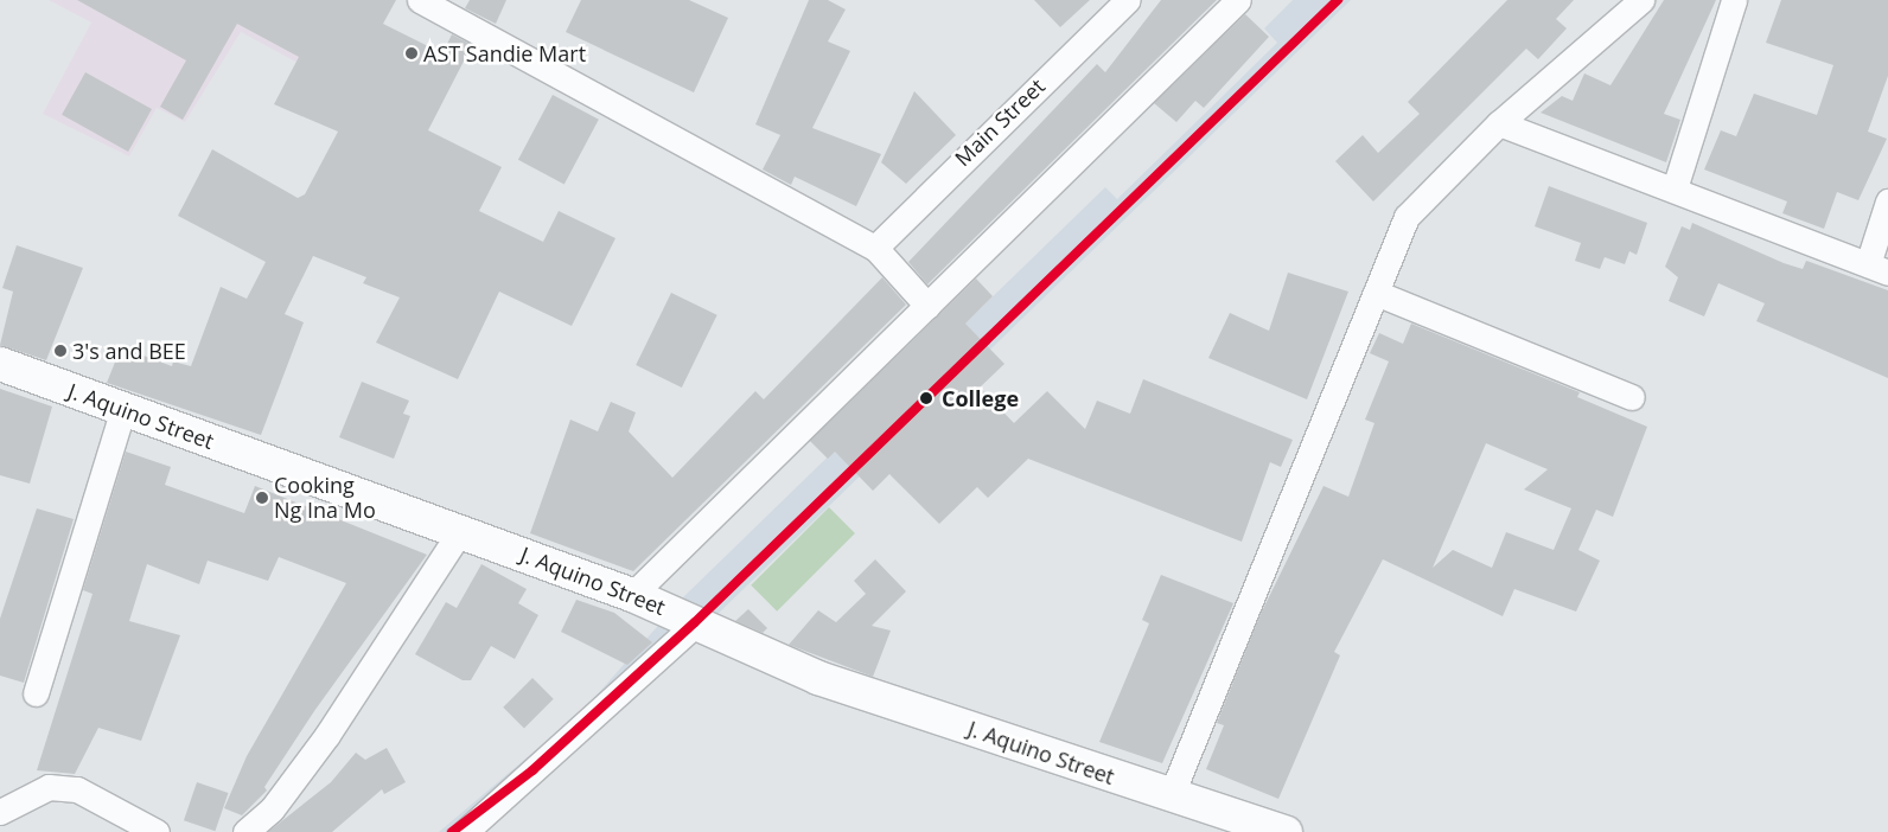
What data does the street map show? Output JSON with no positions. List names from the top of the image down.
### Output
{
  "streets": {
    "street": ["Main Street", "J. Aquino Street"]
  },
  "places": [
    "AST Sandie Mart",
    "3's and BEE",
    "College",
    "Cooking Ng Ina Mo"
  ]
}
